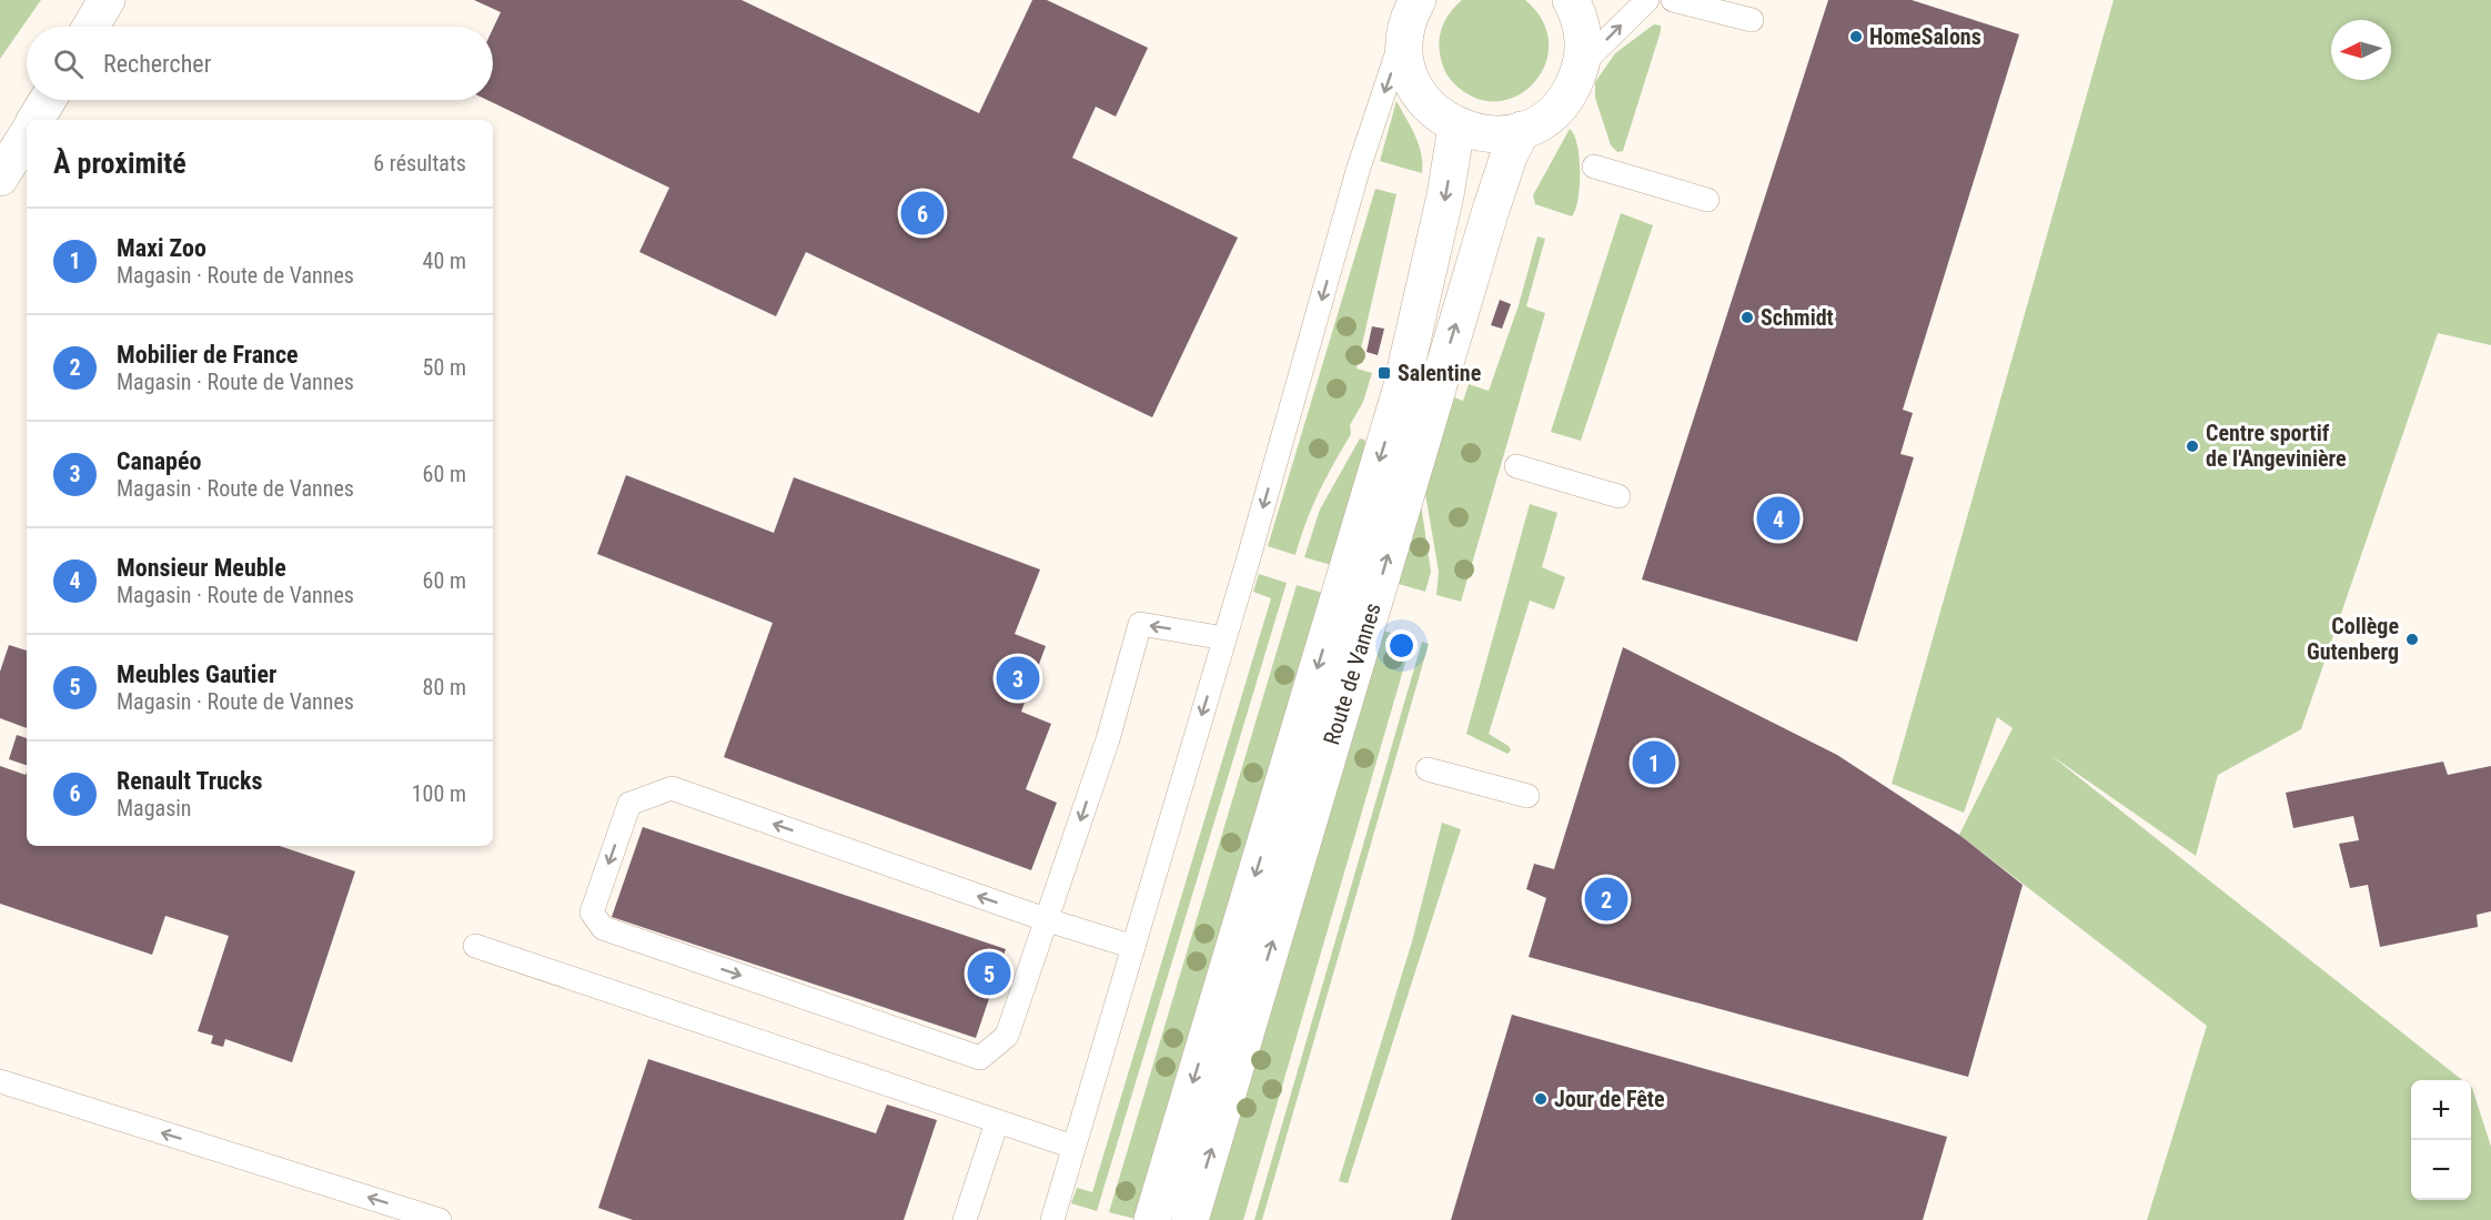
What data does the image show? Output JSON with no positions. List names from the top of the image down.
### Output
{
  "streets": {
    "main road": ["Route de Vannes"]
  },
  "places": {
    "other": [
      "HomeSalons",
      "Schmidt",
      "Centre sportif de l'Angevinière",
      "Collège Gutenberg",
      "Jour de Fête"
    ],
    "transit": ["Salentine"]
  },
  "north": "left",
  "page": {
    "search": "Rechercher",
    "heading": ["À proximité", "6 résultats"],
    "pins": [
      "6",
      "4",
      "3",
      "1",
      "2",
      "5"
    ],
    "list": [
      {
        "mark": "1",
        "name": "Maxi Zoo",
        "note": "Magasin · Route de Vannes",
        "value": "40 m"
      },
      {
        "mark": "2",
        "name": "Mobilier de France",
        "note": "Magasin · Route de Vannes",
        "value": "50 m"
      },
      {
        "mark": "3",
        "name": "Canapéo",
        "note": "Magasin · Route de Vannes",
        "value": "60 m"
      },
      {
        "mark": "4",
        "name": "Monsieur Meuble",
        "note": "Magasin · Route de Vannes",
        "value": "60 m"
      },
      {
        "mark": "5",
        "name": "Meubles Gautier",
        "note": "Magasin · Route de Vannes",
        "value": "80 m"
      },
      {
        "mark": "6",
        "name": "Renault Trucks",
        "note": "Magasin",
        "value": "100 m"
      }
    ],
    "map_buttons": ["+", "−"]
  }
}
